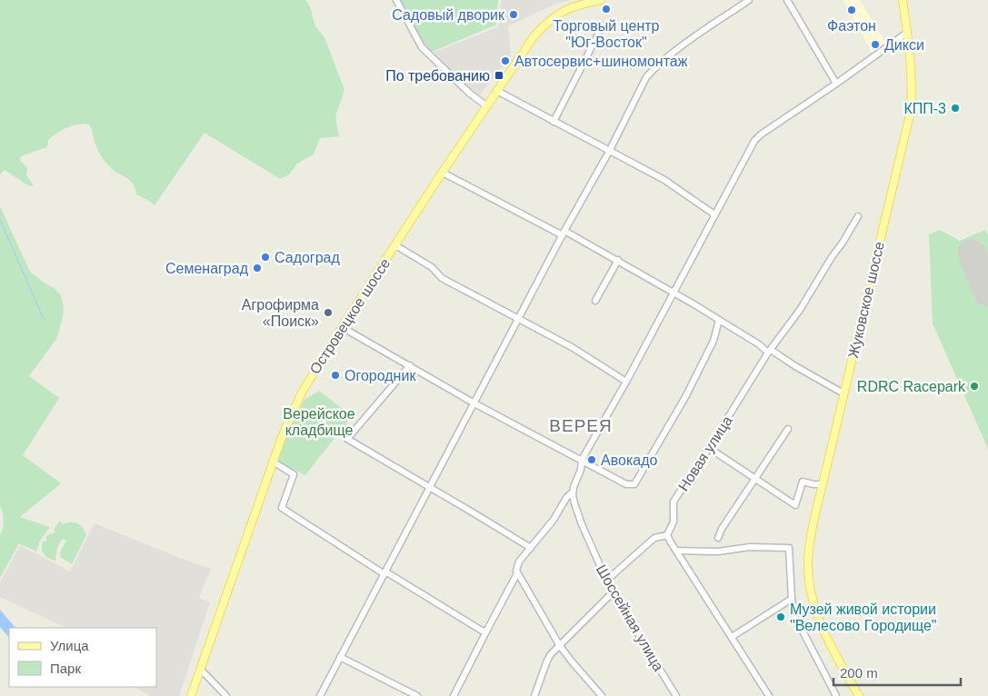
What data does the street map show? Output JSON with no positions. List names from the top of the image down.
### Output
{
  "streets": {
    "main road": ["Жуковское шоссе", "Островецкое шоссе"],
    "street": ["Новая улица", "Шоссейная улица"]
  },
  "districts": ["ВЕРЕЯ"],
  "parks": ["Верейское кладбище"],
  "places": {
    "other": [
      "Торговый центр \"Юг-Восток\"",
      "Фаэтон",
      "Садовый дворик",
      "Дикси",
      "Автосервис+шиномонтаж",
      "КПП-3",
      "Садоград",
      "Семенаград",
      "Агрофирма «Поиск»",
      "Огородник",
      "RDRC Racepark",
      "Авокадо",
      "Музей живой истории \"Велесово Городище\""
    ],
    "transit": ["По требованию"]
  },
  "legend": ["Улица", "Парк"],
  "scale_bar": "200 m"
}
